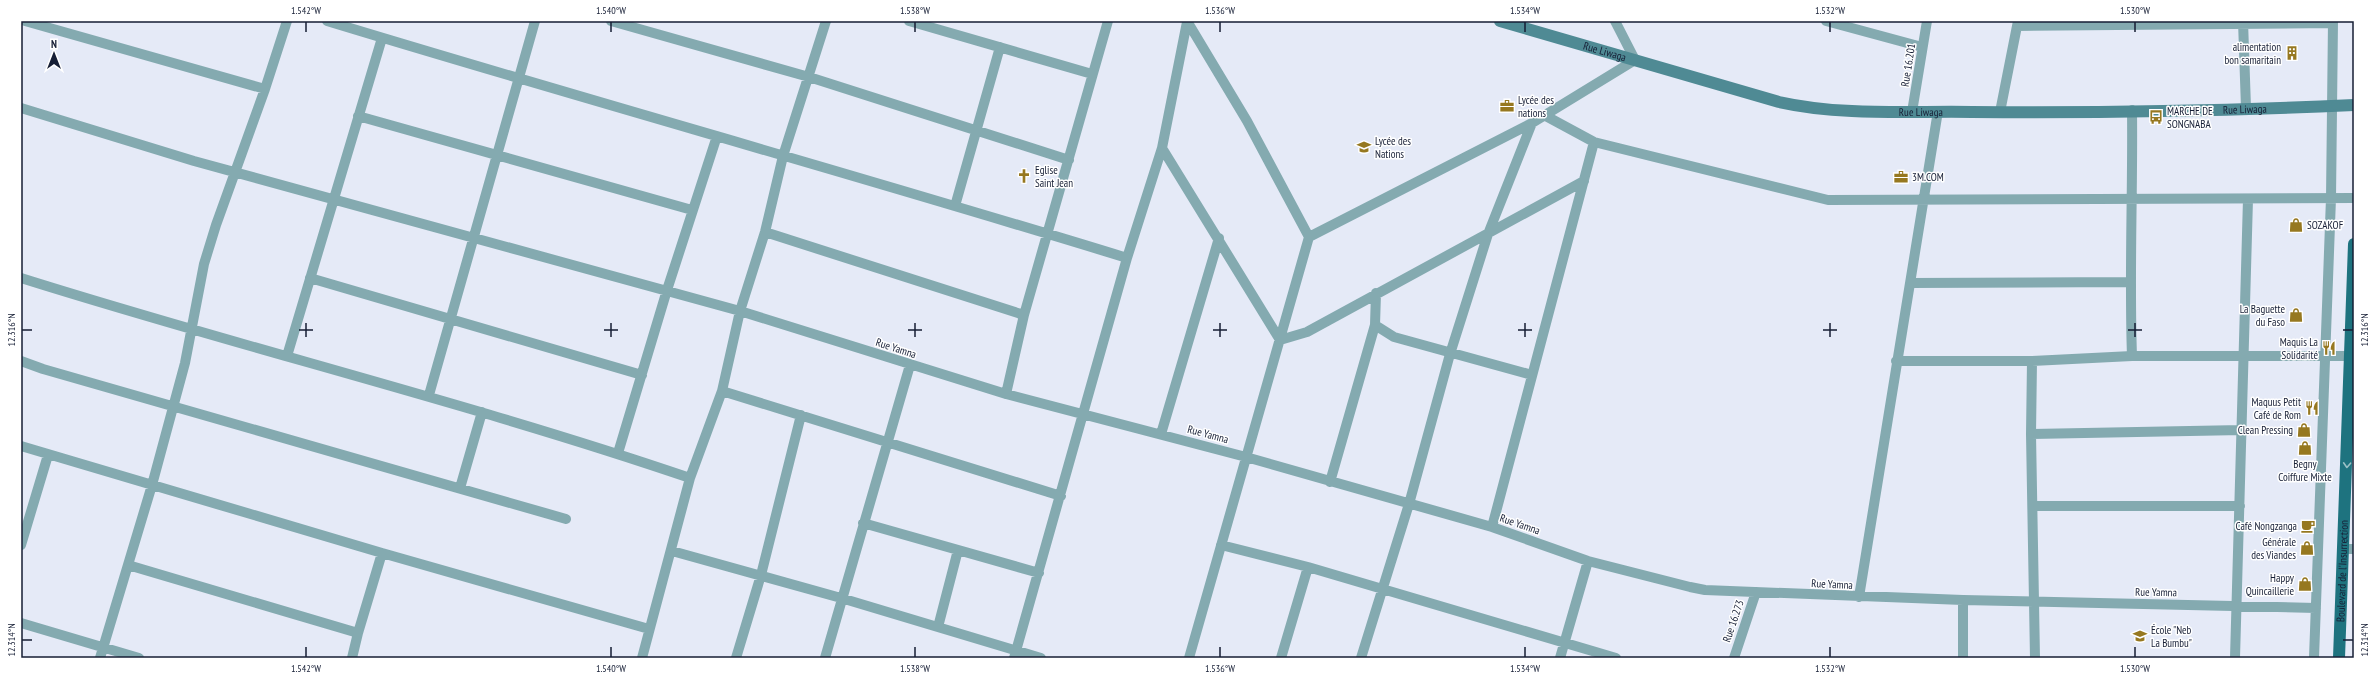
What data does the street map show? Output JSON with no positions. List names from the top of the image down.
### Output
{
  "streets": {
    "main road": ["Rue Liwaga", "Boulevard de l'Insurrection"],
    "street": ["Rue 16.201", "Rue Yamna", "Rue 16.273"]
  },
  "crossings": [
    ["Rue Liwaga", "Rue 16.201"],
    ["Rue Yamna", "Rue 16.273"]
  ],
  "one_way": ["Boulevard de l'Insurrection"],
  "places": {
    "building": ["alimentation bon samaritain"],
    "office": ["Lycée des nations", "3M.COM"],
    "bus stop": ["MARCHE DE SONGNABA"],
    "school or university": ["Lycée des Nations", "École \"Neb La Bumbu\""],
    "church": ["Eglise Saint Jean"],
    "shop": [
      "SOZAKOF",
      "La Baguette du Faso",
      "Clean Pressing",
      "Begny Coiffure Mixte",
      "Générale des Viandes",
      "Happy Quincaillerie"
    ],
    "restaurant": ["Maquis La Solidarité", "Maquus Petit Café de Rom"],
    "cafe": ["Café Nongzanga"]
  },
  "north": "top",
  "coordinates": [
    "1.542°W",
    "1.540°W",
    "1.538°W",
    "1.536°W",
    "1.534°W",
    "1.532°W",
    "1.530°W",
    "12.316°N",
    "12.314°N"
  ]
}
